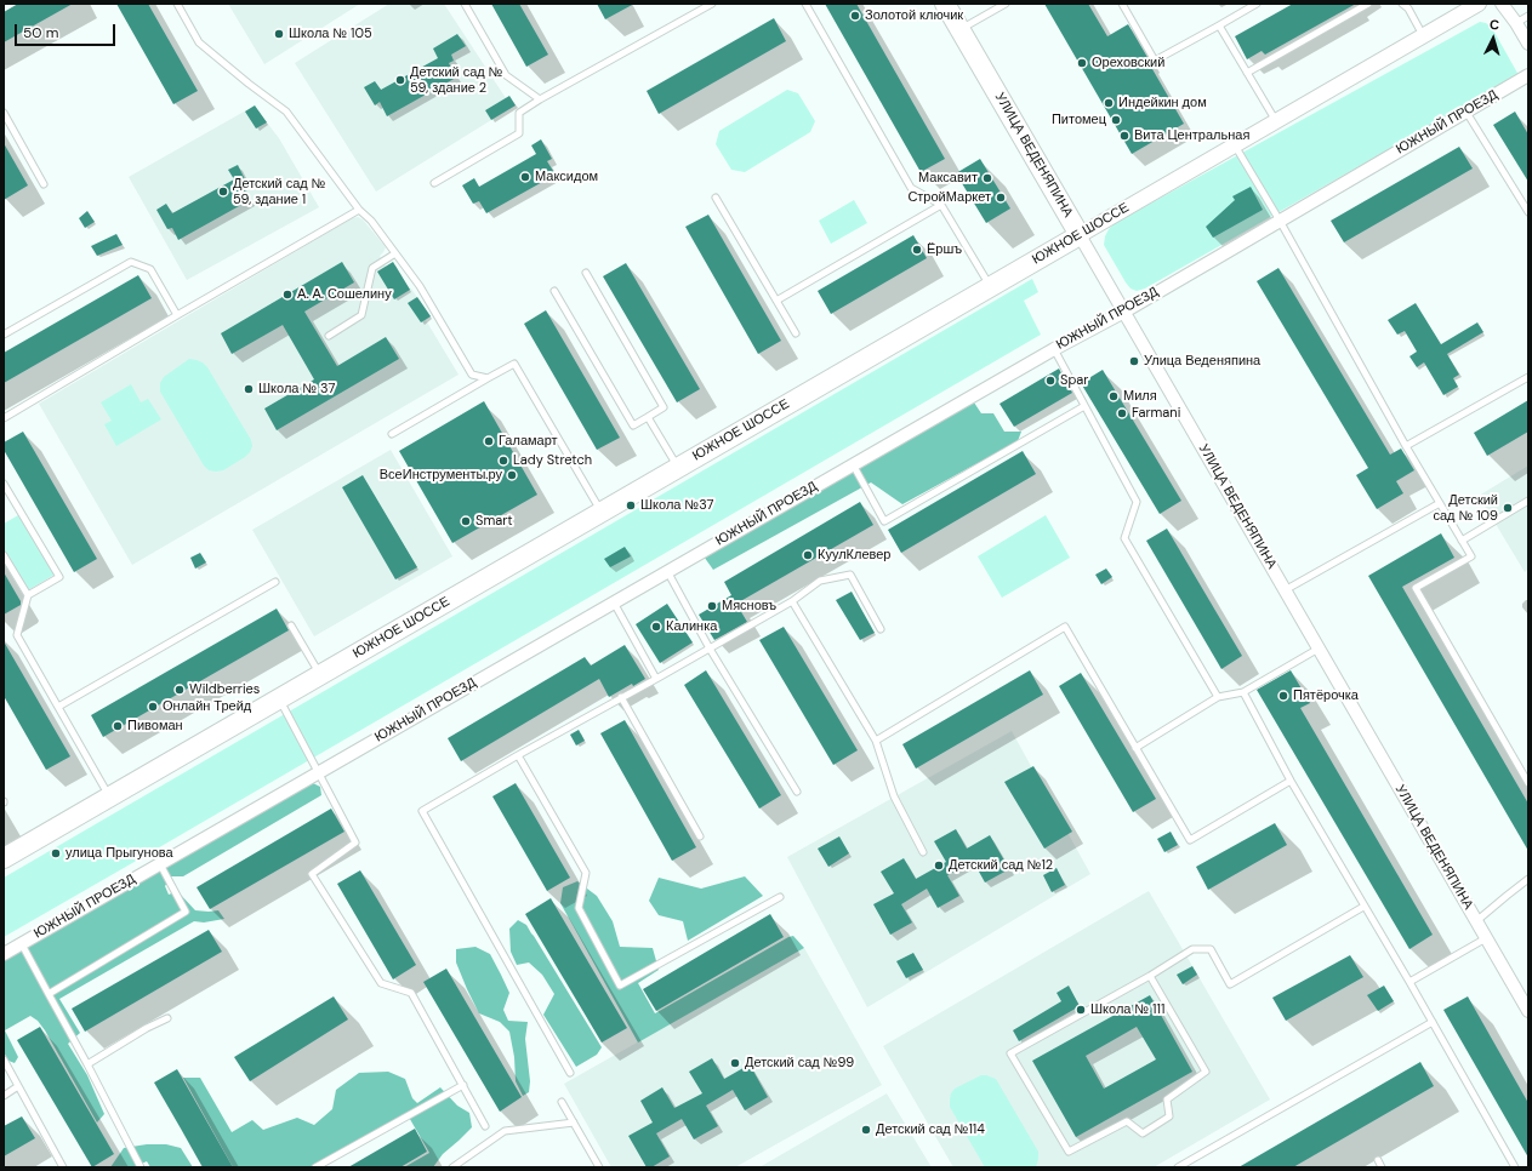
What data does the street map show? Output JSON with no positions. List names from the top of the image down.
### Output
{
  "streets": {
    "main road": ["УЛИЦА ВЕДЕНЯПИНА", "ЮЖНОЕ ШОССЕ"],
    "street": ["ЮЖНЫЙ ПРОЕЗД"]
  },
  "crossings": [
    ["ЮЖНЫЙ ПРОЕЗД", "УЛИЦА ВЕДЕНЯПИНА"],
    ["УЛИЦА ВЕДЕНЯПИНА", "ЮЖНОЕ ШОССЕ"]
  ],
  "places": [
    "Золотой ключик",
    "Школа № 105",
    "Ореховский",
    "Детский сад № 59, здание 2",
    "Индейкин дом",
    "Питомец",
    "Вита Центральная",
    "Максидом",
    "Максавит",
    "Детский сад № 59, здание 1",
    "СтройМаркет",
    "Ёршъ",
    "А. А. Сошелину",
    "Улица Веденяпина",
    "Spar",
    "Школа № 37",
    "Миля",
    "Farmani",
    "Галамарт",
    "Lady Stretch",
    "ВсеИнструменты.ру",
    "Школа №37",
    "Детский сад № 109",
    "Smart",
    "КуулКлевер",
    "Мясновъ",
    "Калинка",
    "Wildberries",
    "Пятёрочка",
    "Онлайн Трейд",
    "Пивоман",
    "улица Прыгунова",
    "Детский сад №12",
    "Школа № 111",
    "Детский сад №99",
    "Детский сад №114"
  ],
  "scale_bar": "50 m",
  "north": "top"
}
